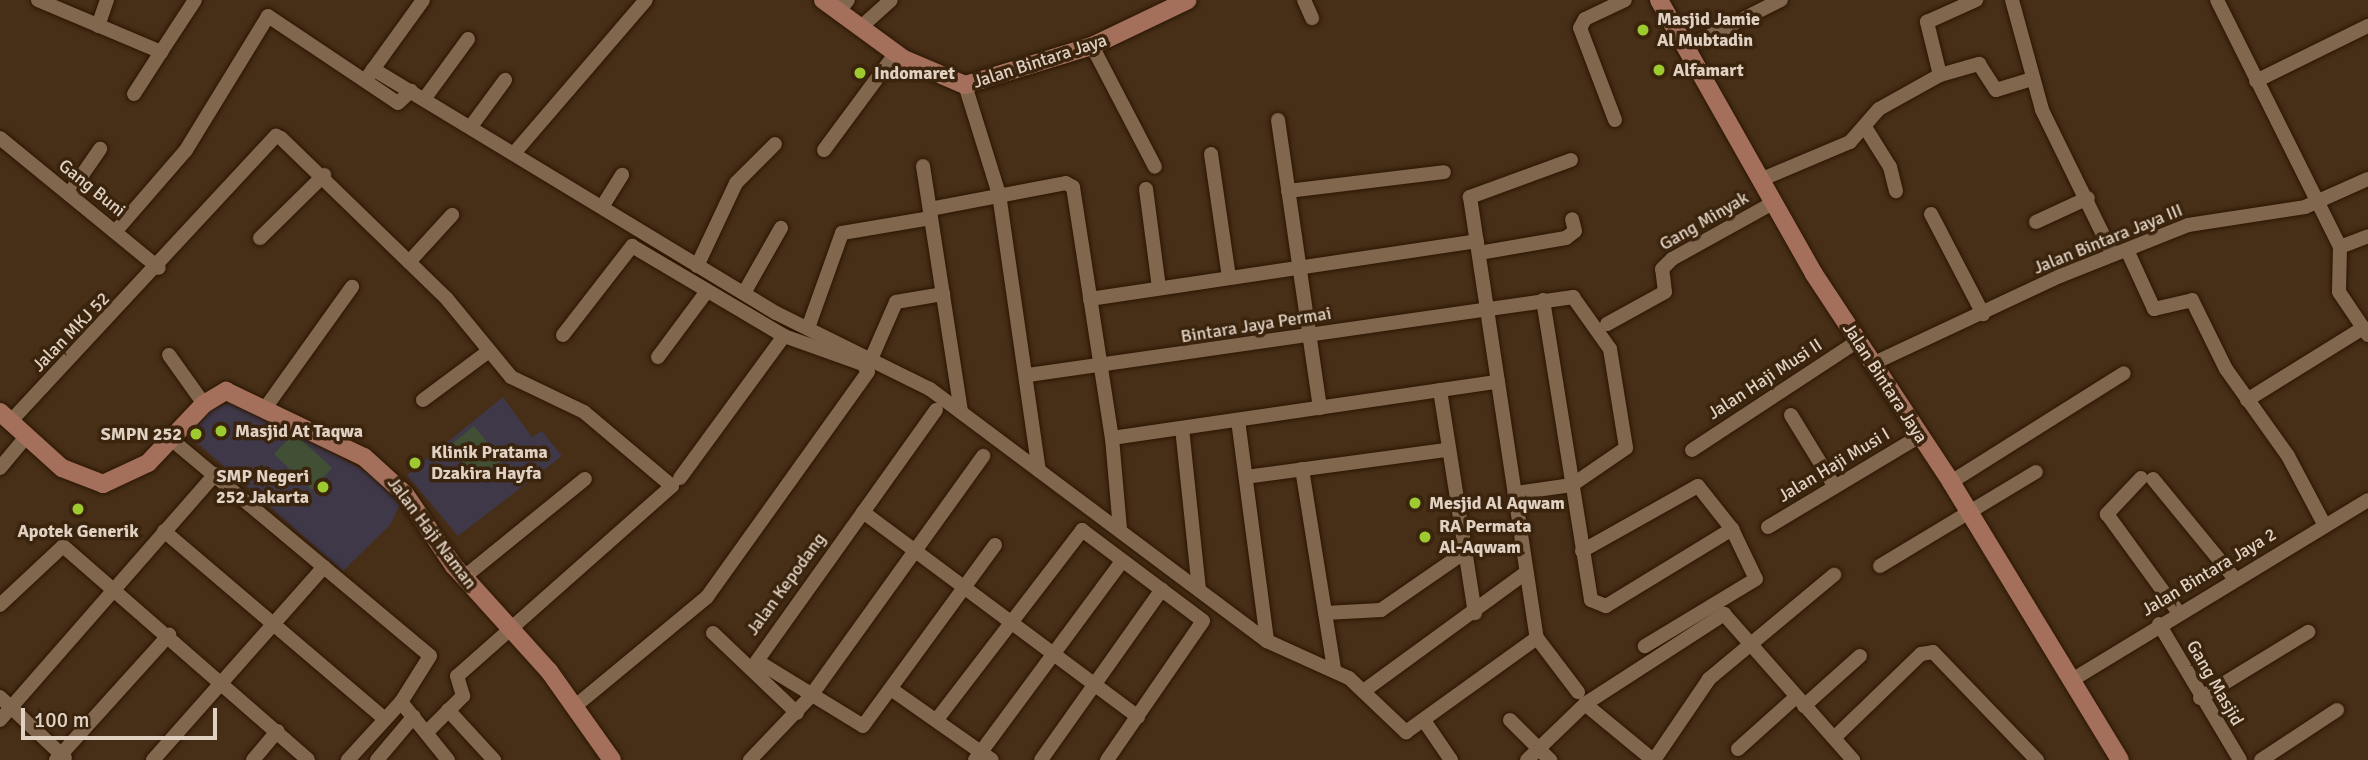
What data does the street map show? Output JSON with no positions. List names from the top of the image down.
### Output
{
  "streets": {
    "street": [
      "Jalan Bintara Jaya",
      "Gang Buni",
      "Gang Minyak",
      "Jalan Bintara Jaya III",
      "Bintara Jaya Permai",
      "Jalan MKJ 52",
      "Jalan Haji Musi II",
      "Jalan Haji Musi I",
      "Jalan Haji Naman",
      "Jalan Bintara Jaya 2",
      "Jalan Kepodang",
      "Gang Masjid"
    ]
  },
  "crossings": [
    ["Jalan Bintara Jaya", "Gang Minyak"],
    ["Jalan Bintara Jaya", "Jalan Bintara Jaya III"],
    ["Jalan Bintara Jaya", "Jalan Haji Musi II"],
    ["Jalan Bintara Jaya", "Jalan Haji Musi I"],
    ["Jalan Bintara Jaya", "Jalan Bintara Jaya 2"],
    ["Gang Buni", "Jalan MKJ 52"],
    ["Jalan MKJ 52", "Jalan Haji Naman"],
    ["Jalan Bintara Jaya 2", "Gang Masjid"]
  ],
  "places": [
    "Masjid Jamie Al Mubtadin",
    "Alfamart",
    "Indomaret",
    "Masjid At Taqwa",
    "SMPN 252",
    "Klinik Pratama Dzakira Hayfa",
    "SMP Negeri 252 Jakarta",
    "Mesjid Al Aqwam",
    "Apotek Generik",
    "RA Permata Al-Aqwam"
  ],
  "scale_bar": "100 m"
}
